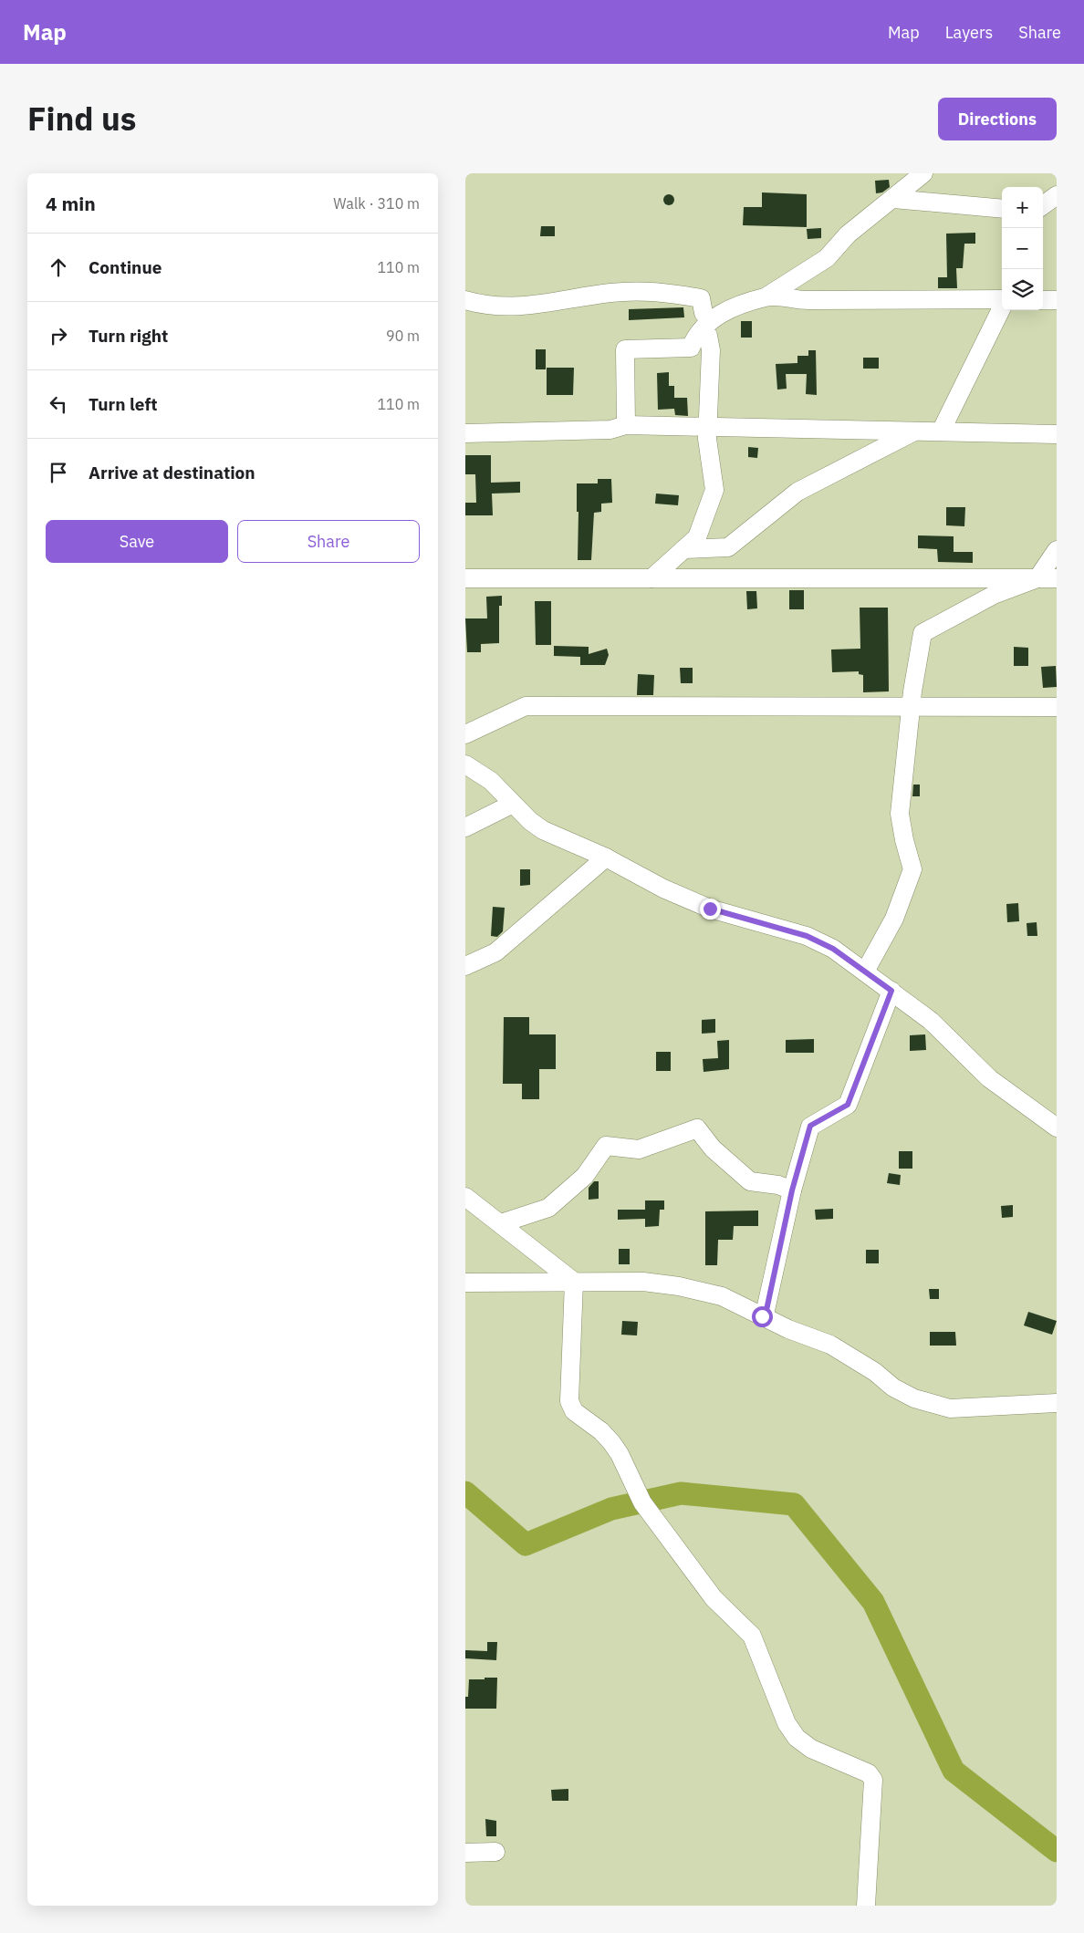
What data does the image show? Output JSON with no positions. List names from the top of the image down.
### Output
{
  "page": {
    "header": "Map",
    "nav": ["Map", "Layers", "Share"],
    "title": "Find us",
    "buttons": [
      "Directions",
      ["Save", "Share"]
    ],
    "heading": ["4 min", "Walk · 310 m"],
    "map_buttons": ["+", "−"],
    "list": [
      ["Continue", "110 m"],
      ["Turn right", "90 m"],
      ["Turn left", "110 m"],
      "Arrive at destination"
    ]
  }
}
